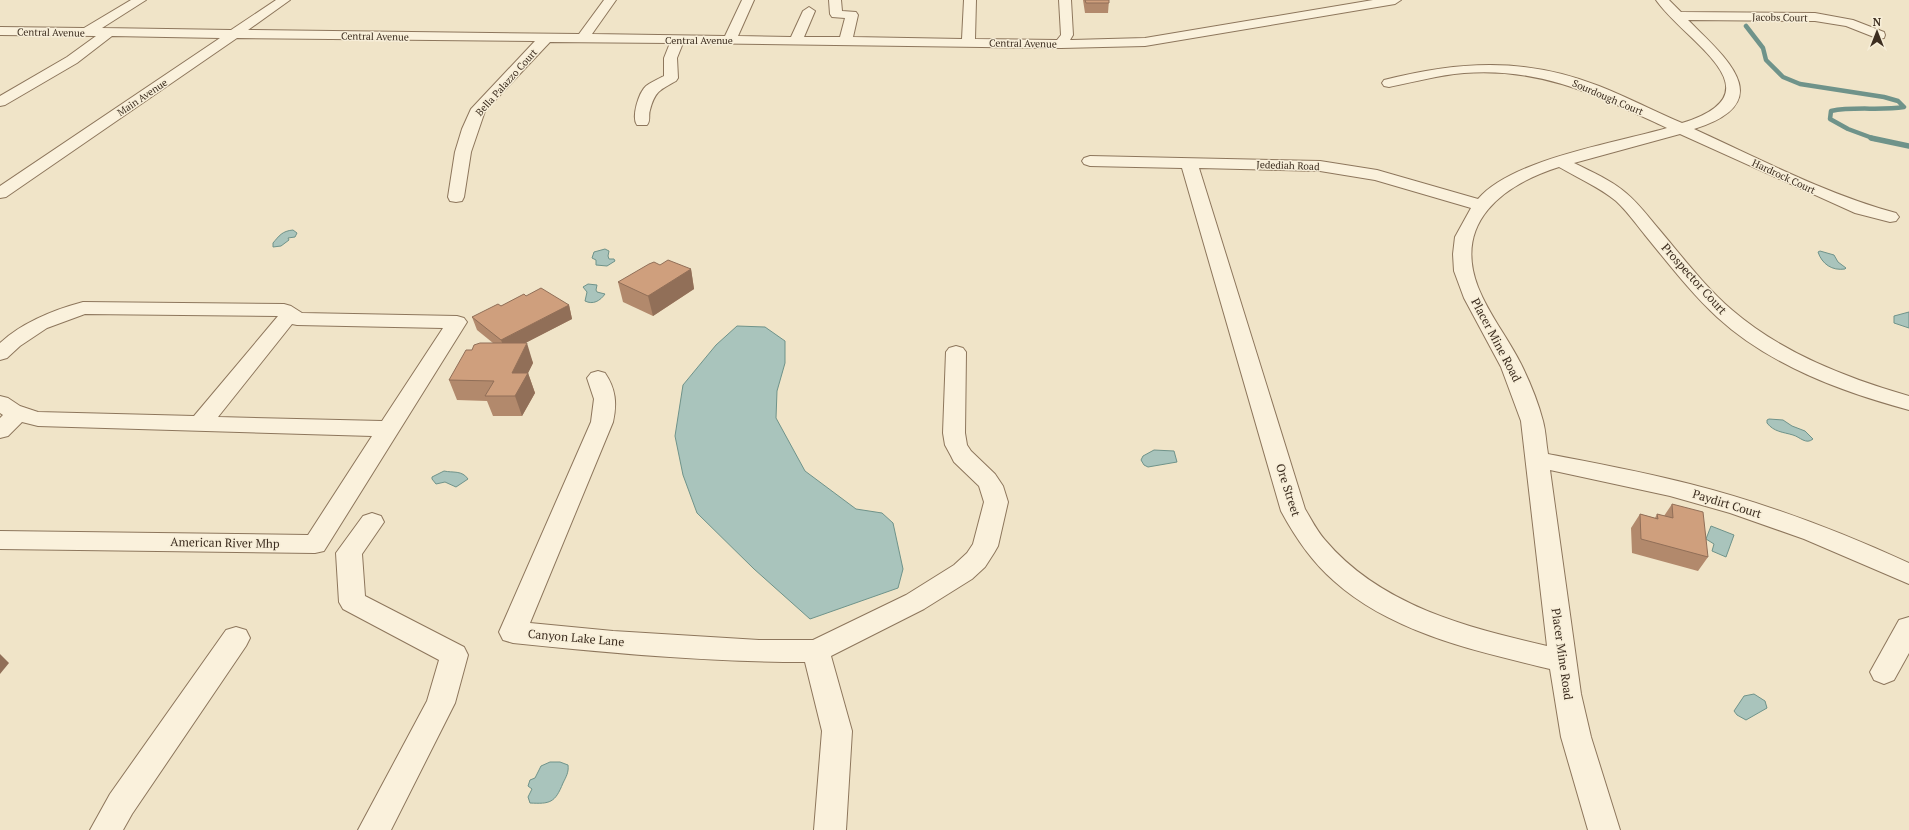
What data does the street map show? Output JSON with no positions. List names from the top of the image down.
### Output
{
  "streets": {
    "street": [
      "Jacobs Court",
      "Central Avenue",
      "Bella Palazzo Court",
      "Main Avenue",
      "Sourdough Court",
      "Jedediah Road",
      "Hardrock Court",
      "Prospector Court",
      "Placer Mine Road",
      "Ore Street",
      "Paydirt Court",
      "American River Mhp",
      "Canyon Lake Lane"
    ]
  },
  "crossings": [
    ["Jacobs Court", "Placer Mine Road"],
    ["Central Avenue", "Bella Palazzo Court"],
    ["Central Avenue", "Main Avenue"],
    ["Sourdough Court", "Hardrock Court"],
    ["Sourdough Court", "Placer Mine Road"],
    ["Jedediah Road", "Placer Mine Road"],
    ["Jedediah Road", "Ore Street"],
    ["Hardrock Court", "Placer Mine Road"],
    ["Prospector Court", "Placer Mine Road"],
    ["Placer Mine Road", "Ore Street"],
    ["Placer Mine Road", "Paydirt Court"]
  ],
  "north": "top"
}
